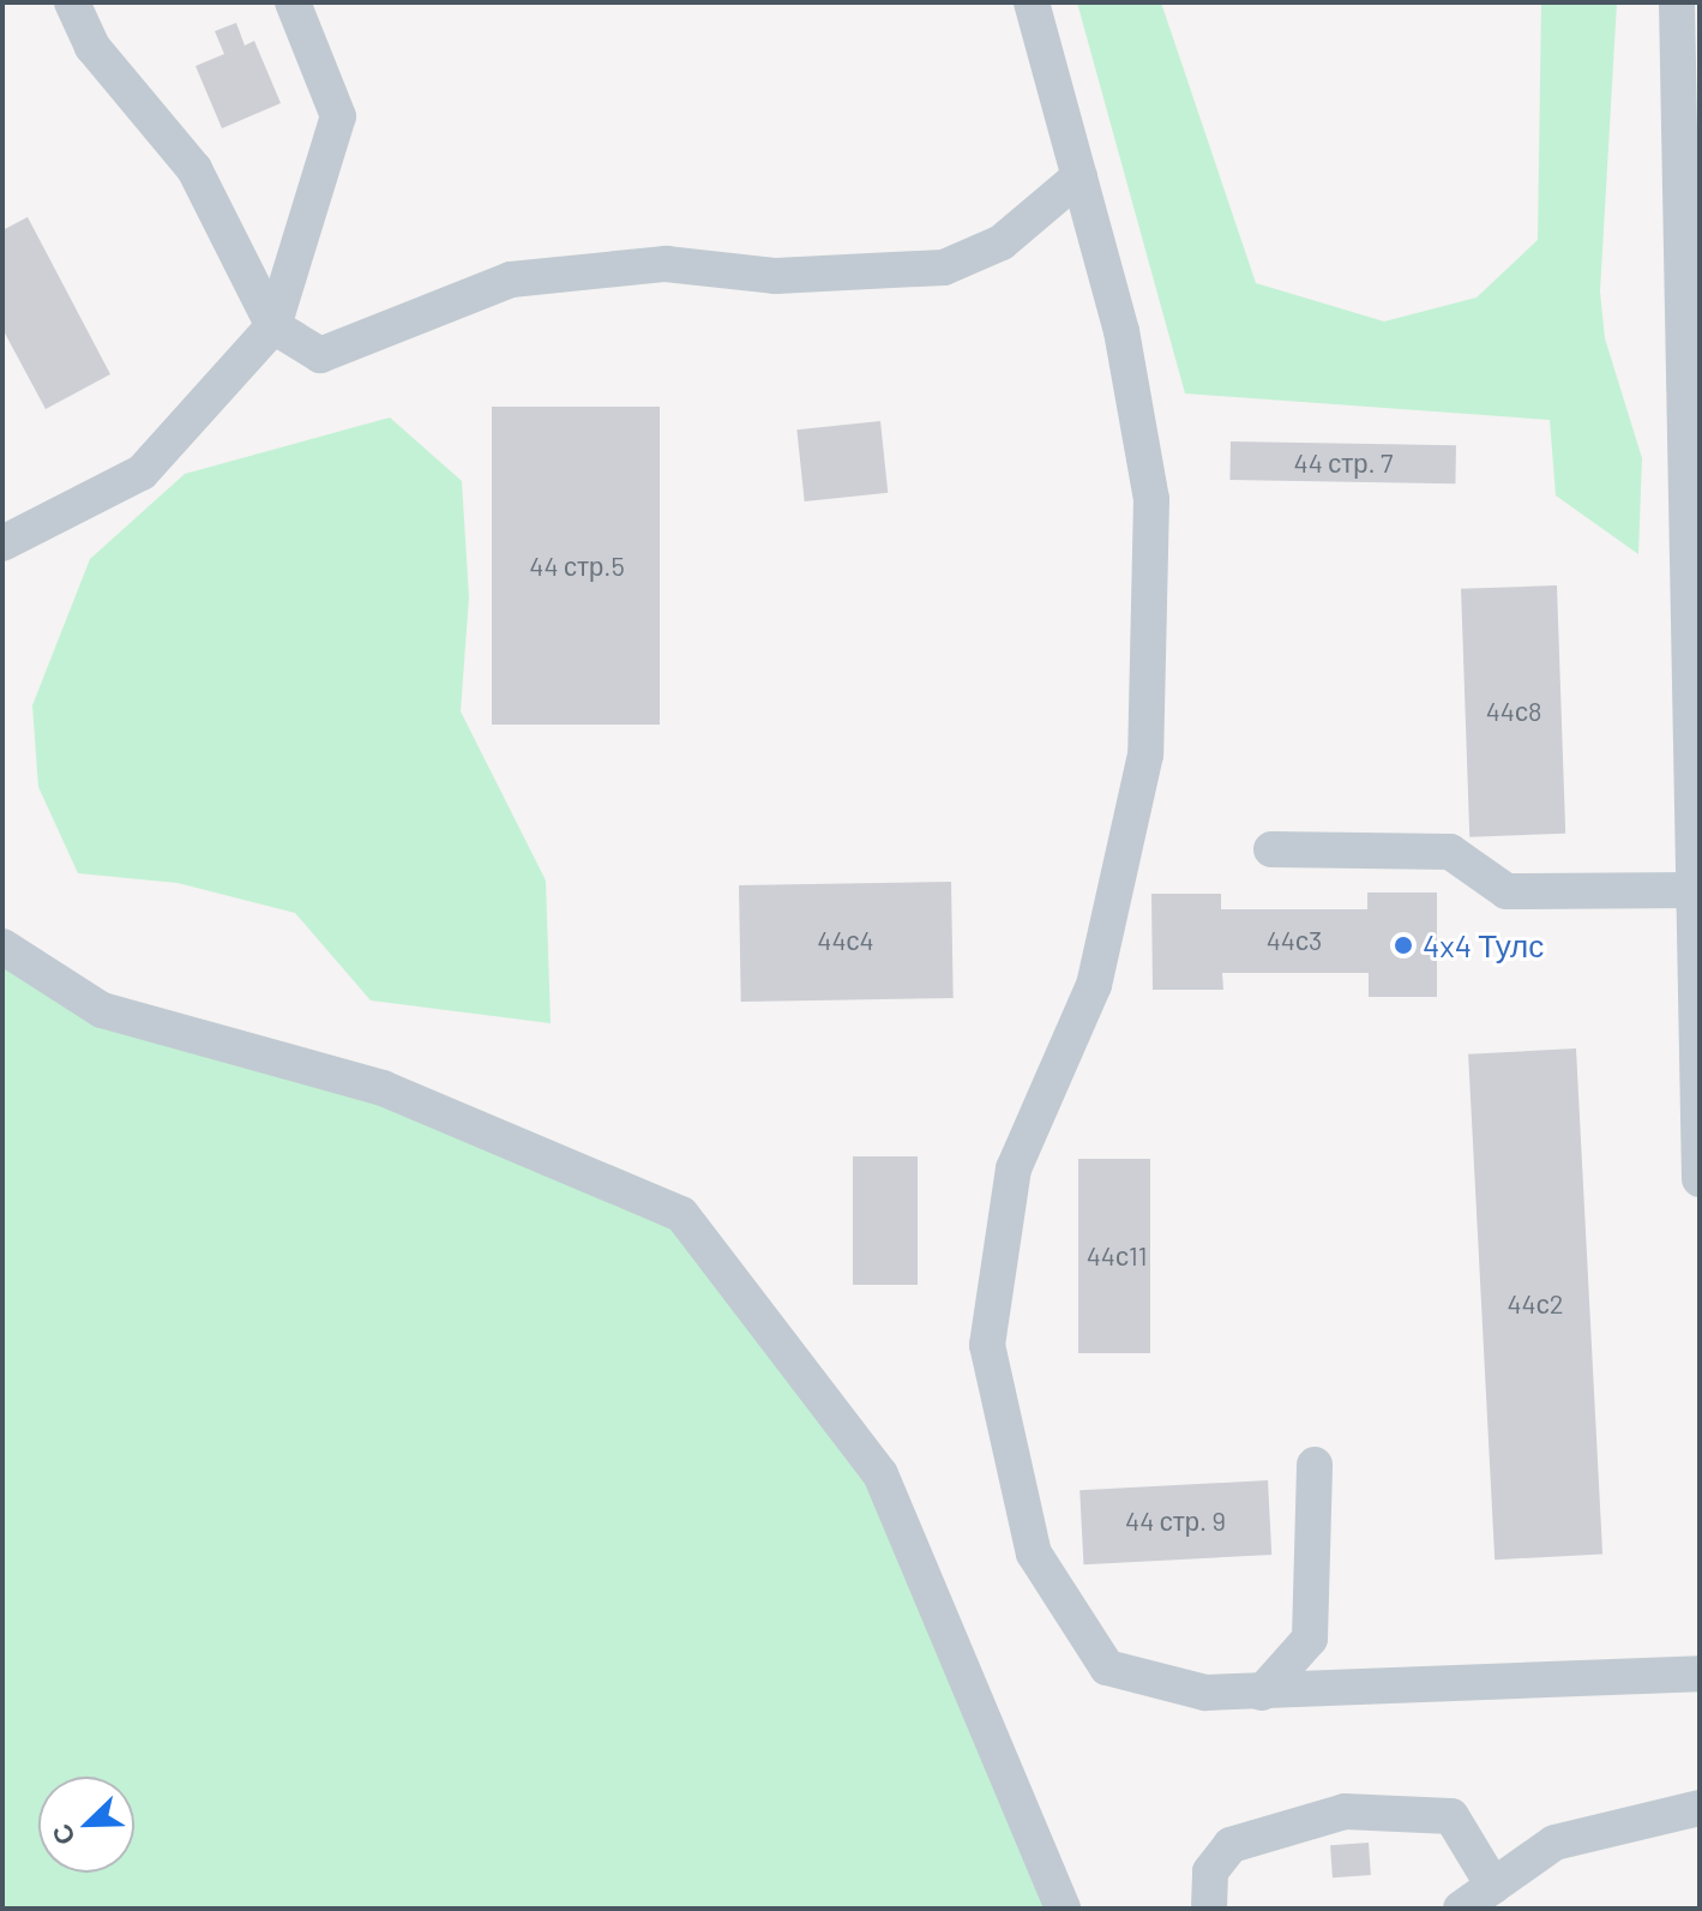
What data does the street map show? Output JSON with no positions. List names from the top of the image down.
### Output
{
  "places": ["4x4 Тулс"],
  "house_numbers": [
    "44 стр. 7",
    "44 стр.5",
    "44с8",
    "44с4",
    "44с3",
    "44с11",
    "44с2",
    "44 стр. 9"
  ],
  "north": "bottom left"
}
